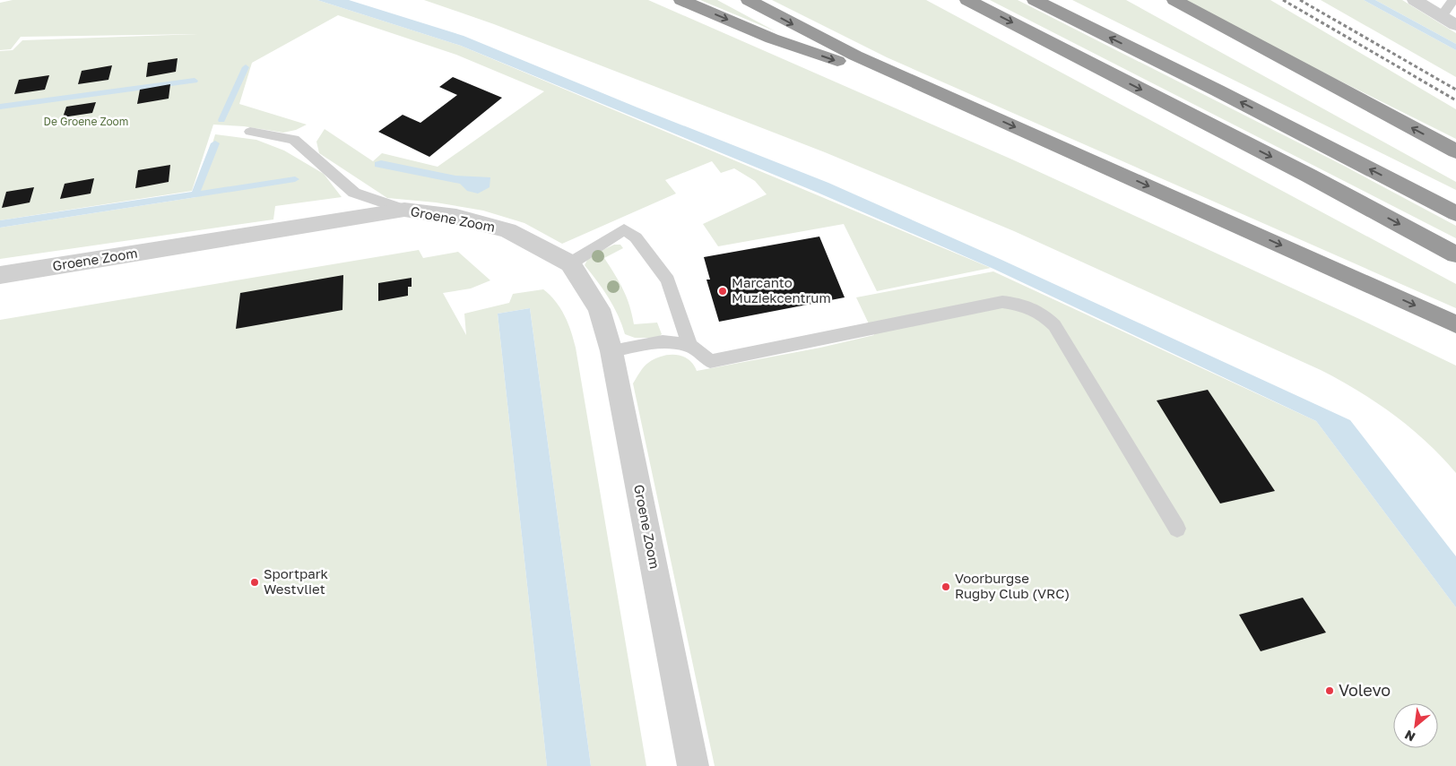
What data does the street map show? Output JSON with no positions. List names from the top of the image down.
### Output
{
  "streets": {
    "street": ["Groene Zoom"]
  },
  "parks": ["De Groene Zoom"],
  "places": [
    "Marcanto Muziekcentrum",
    "Sportpark Westvliet",
    "Voorburgse Rugby Club (VRC)",
    "Volevo"
  ],
  "north": "bottom left"
}
